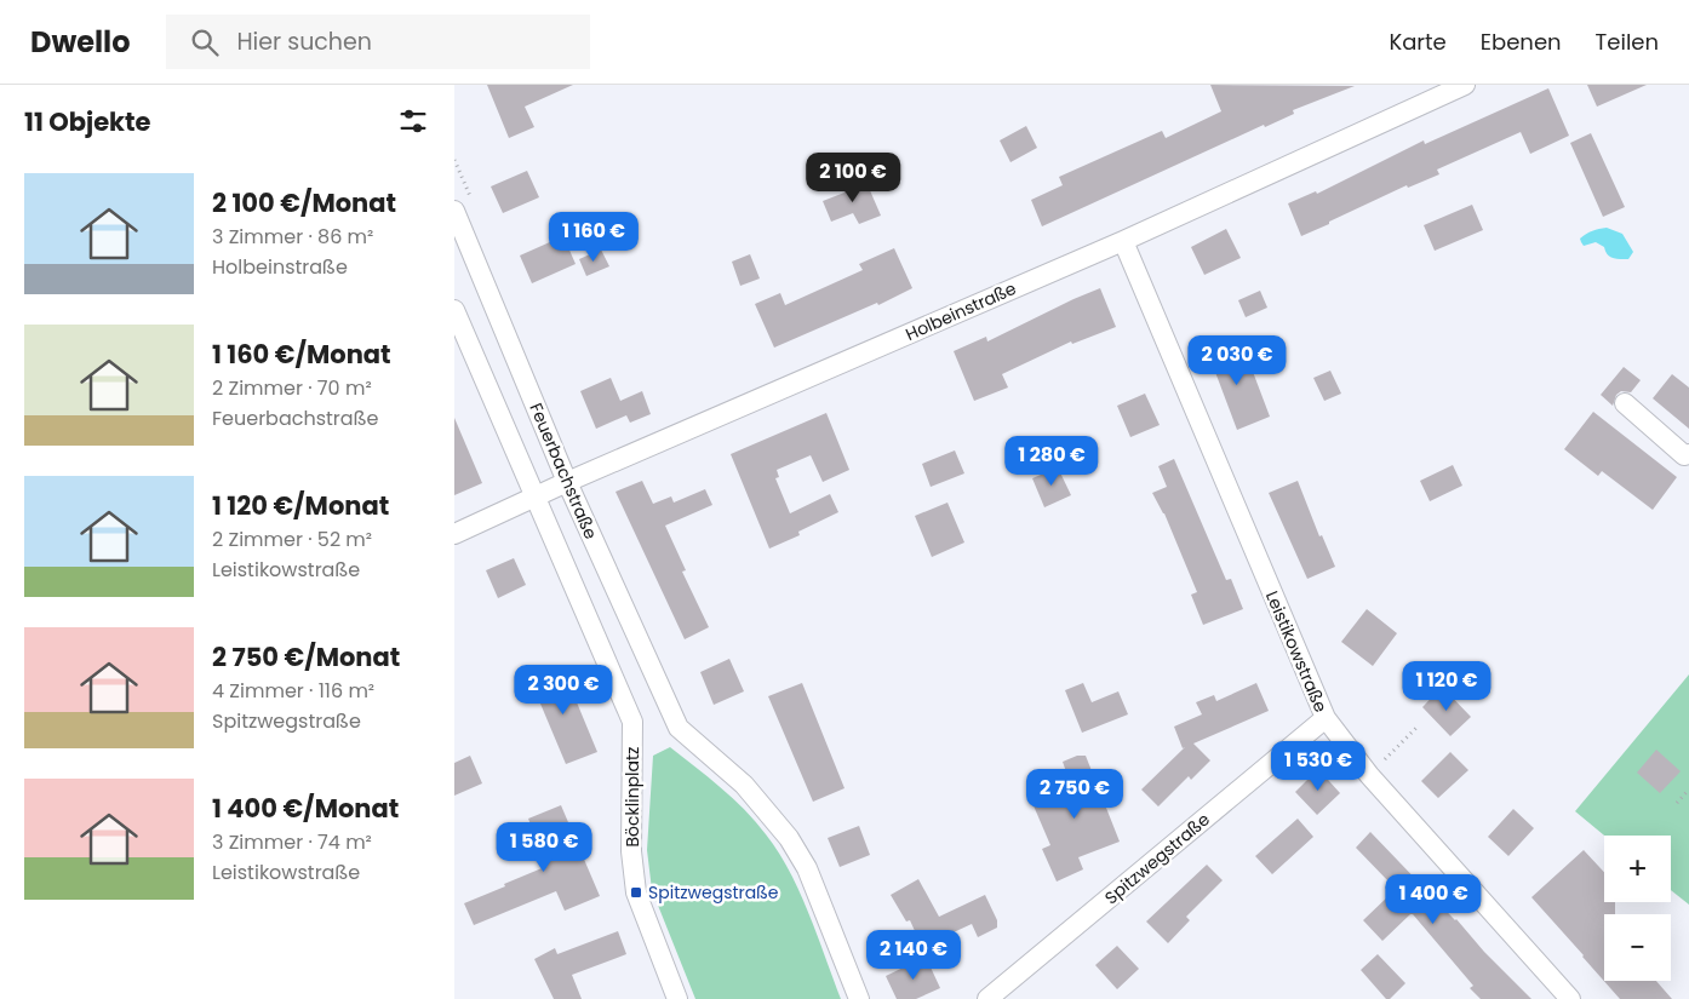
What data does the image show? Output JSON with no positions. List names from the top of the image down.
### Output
{
  "streets": {
    "street": [
      "Holbeinstraße",
      "Feuerbachstraße",
      "Leistikowstraße",
      "Böcklinplatz",
      "Spitzwegstraße"
    ]
  },
  "crossings": [
    ["Holbeinstraße", "Feuerbachstraße"],
    ["Holbeinstraße", "Leistikowstraße"],
    ["Holbeinstraße", "Böcklinplatz"],
    ["Leistikowstraße", "Spitzwegstraße"]
  ],
  "places": {
    "transit": ["Spitzwegstraße"]
  },
  "page": {
    "header": "Dwello",
    "search": "Hier suchen",
    "nav": ["Karte", "Ebenen", "Teilen"],
    "heading": "11 Objekte",
    "price": [
      "2 100 €",
      "1 160 €",
      "2 030 €",
      "1 280 €",
      "1 120 €",
      "2 300 €",
      "1 530 €",
      "2 750 €",
      "1 580 €",
      "1 400 €",
      "2 140 €"
    ],
    "list": [
      {
        "name": "2 100 €/Monat",
        "note": "3 Zimmer · 86 m² · Holbeinstraße"
      },
      {
        "name": "1 160 €/Monat",
        "note": "2 Zimmer · 70 m² · Feuerbachstraße"
      },
      {
        "name": "1 120 €/Monat",
        "note": "2 Zimmer · 52 m² · Leistikowstraße"
      },
      {
        "name": "2 750 €/Monat",
        "note": "4 Zimmer · 116 m² · Spitzwegstraße"
      },
      {
        "name": "1 400 €/Monat",
        "note": "3 Zimmer · 74 m² · Leistikowstraße"
      }
    ],
    "map_buttons": ["+", "−"]
  }
}
